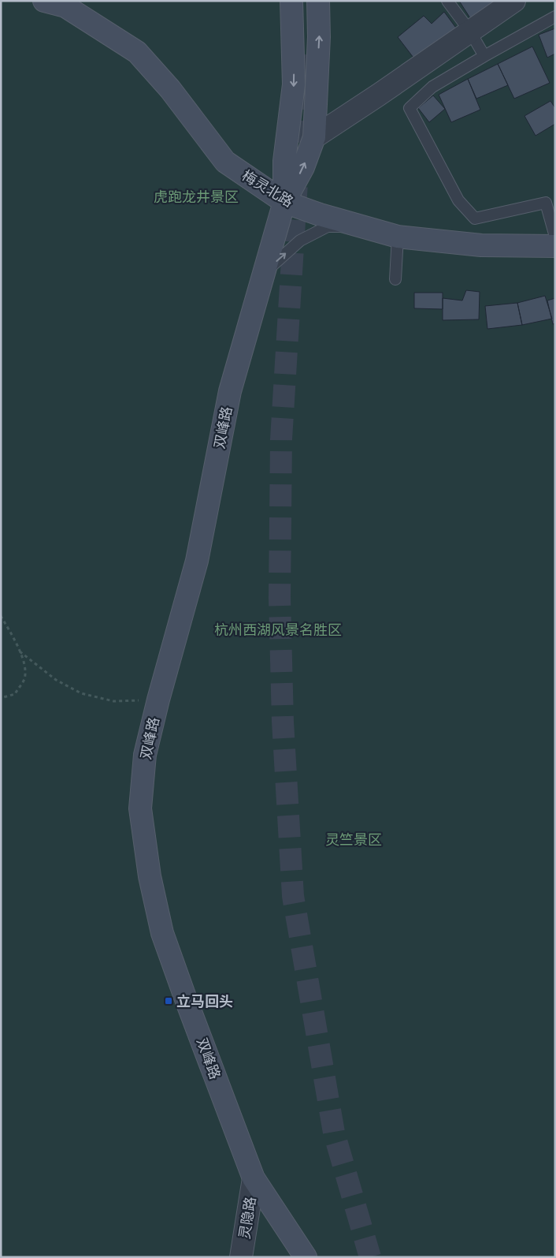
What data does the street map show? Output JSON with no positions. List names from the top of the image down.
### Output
{
  "streets": {
    "street": ["梅灵北路", "双峰路", "灵隐路"]
  },
  "crossings": [
    ["梅灵北路", "双峰路"],
    ["双峰路", "灵隐路"]
  ],
  "parks": ["虎跑龙井景区", "杭州西湖风景名胜区", "灵竺景区"],
  "places": {
    "transit": ["立马回头"]
  }
}
